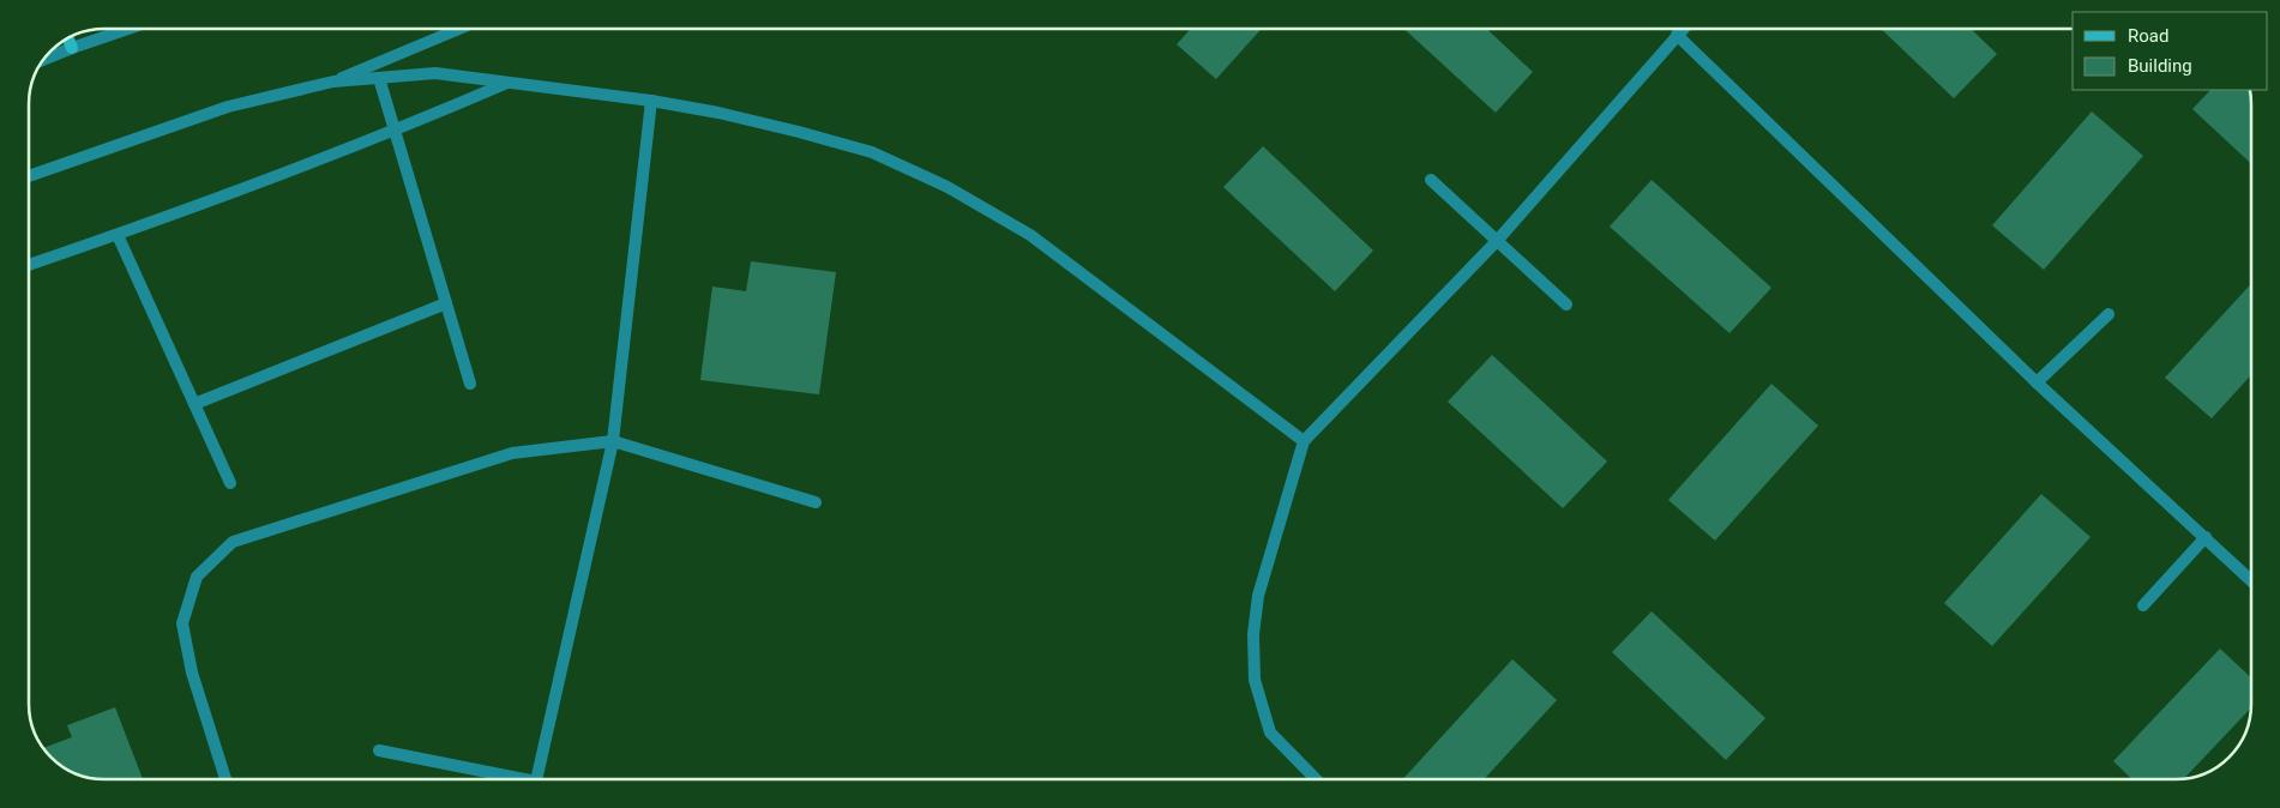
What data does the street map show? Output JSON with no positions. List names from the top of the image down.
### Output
{
  "legend": ["Road", "Building"]
}
